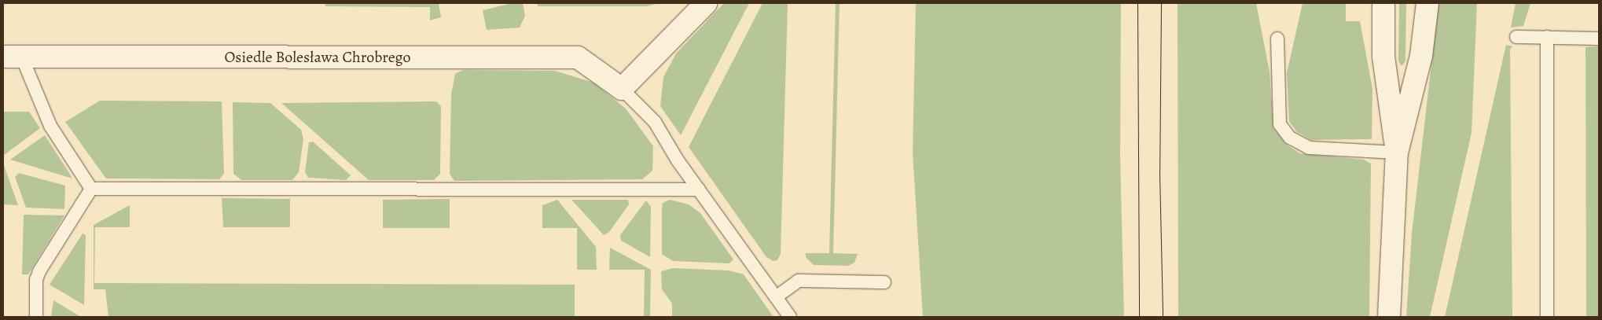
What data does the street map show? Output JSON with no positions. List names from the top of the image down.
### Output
{
  "streets": {
    "street": ["Osiedle Bolesława Chrobrego"]
  }
}
